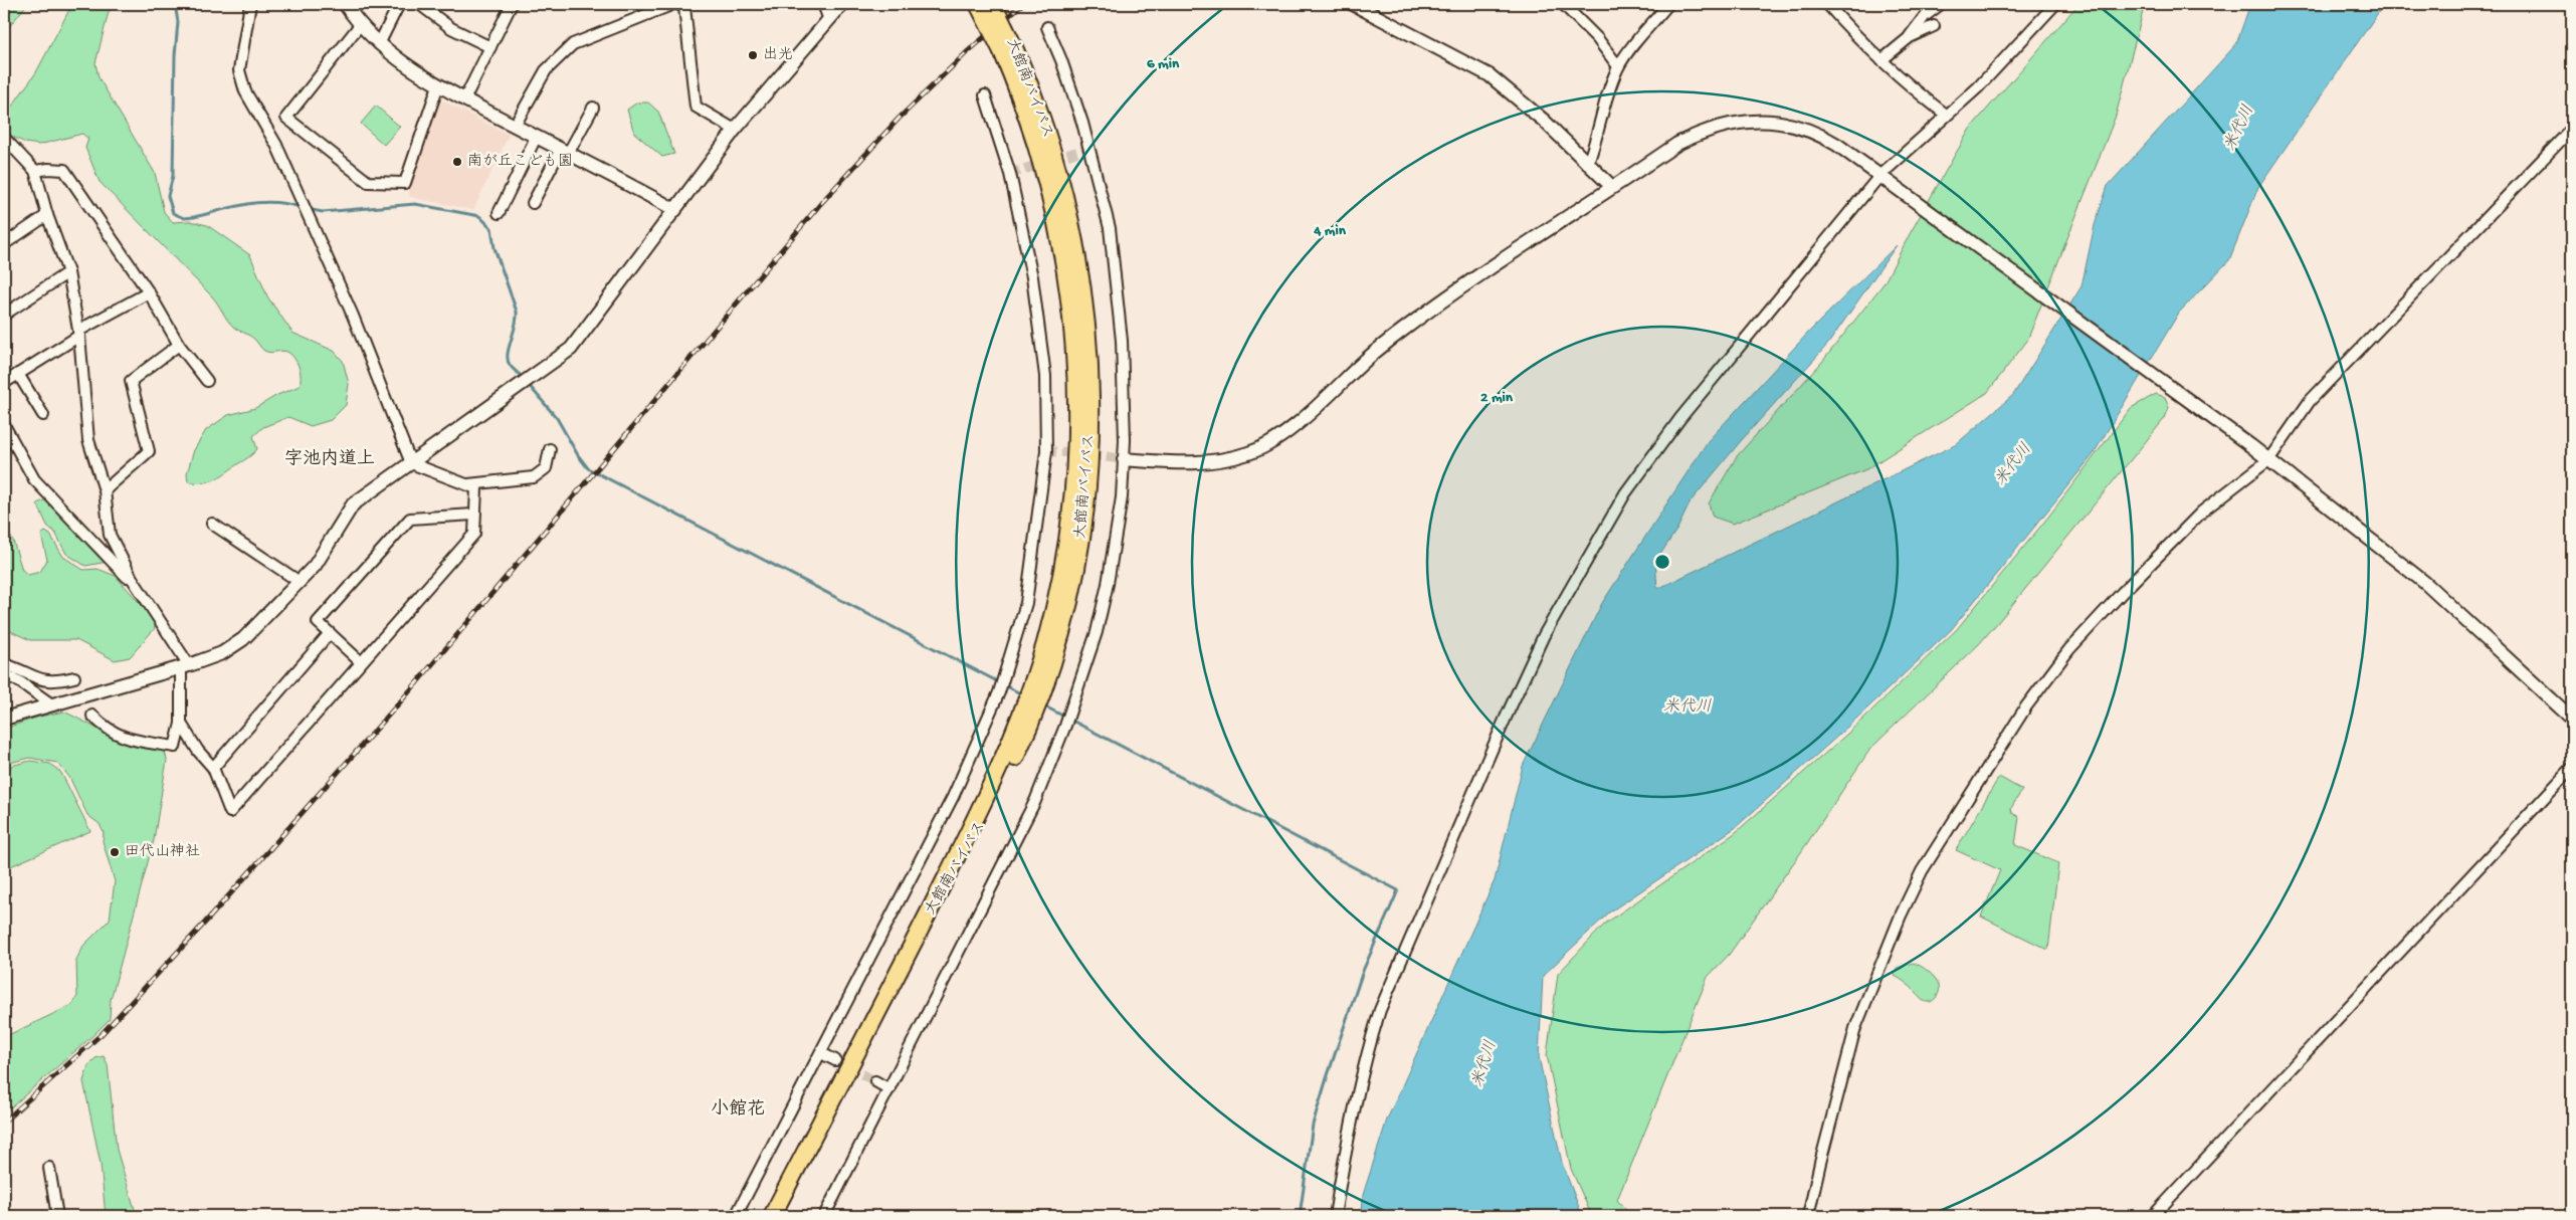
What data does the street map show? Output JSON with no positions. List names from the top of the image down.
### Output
{
  "streets": {
    "highway": ["大館南バイパス"]
  },
  "districts": ["字池内道上", "小館花"],
  "water": ["米代川"],
  "places": ["出光", "南が丘こども園", "田代山神社"],
  "rings": ["6 min", "4 min", "2 min"]
}
